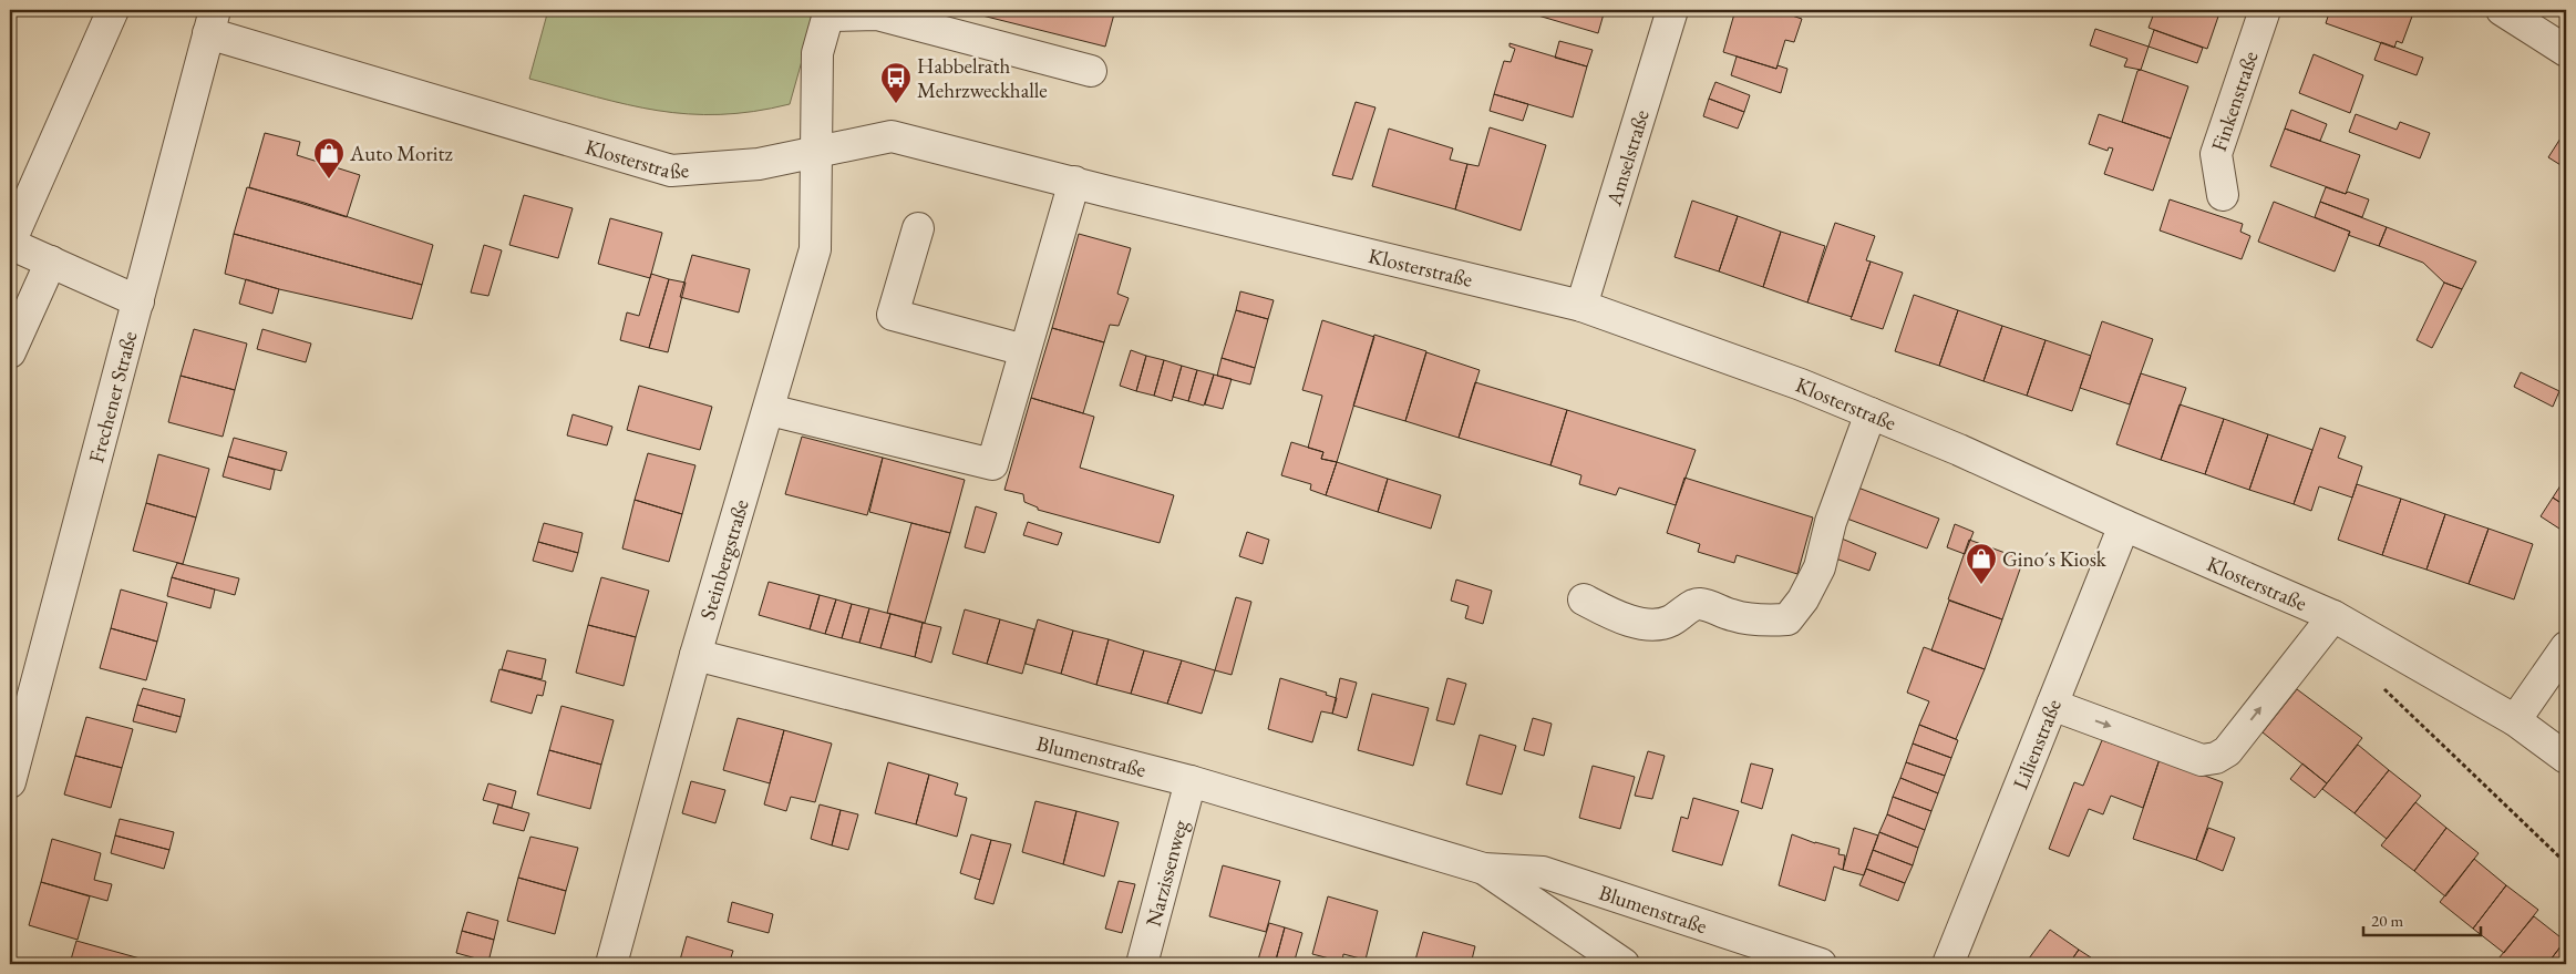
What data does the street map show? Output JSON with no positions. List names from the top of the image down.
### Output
{
  "streets": {
    "street": [
      "Finkenstraße",
      "Klosterstraße",
      "Amselstraße",
      "Frechener Straße",
      "Steinbergstraße",
      "Lilienstraße",
      "Blumenstraße",
      "Narzissenweg"
    ]
  },
  "crossings": [
    ["Klosterstraße", "Amselstraße"],
    ["Klosterstraße", "Frechener Straße"],
    ["Klosterstraße", "Steinbergstraße"],
    ["Klosterstraße", "Lilienstraße"],
    ["Steinbergstraße", "Blumenstraße"],
    ["Blumenstraße", "Narzissenweg"]
  ],
  "places": {
    "bus stop": ["Habbelrath Mehrzweckhalle"],
    "shop": ["Auto Moritz", "Gino´s Kiosk"]
  },
  "scale_bar": "20 m"
}
